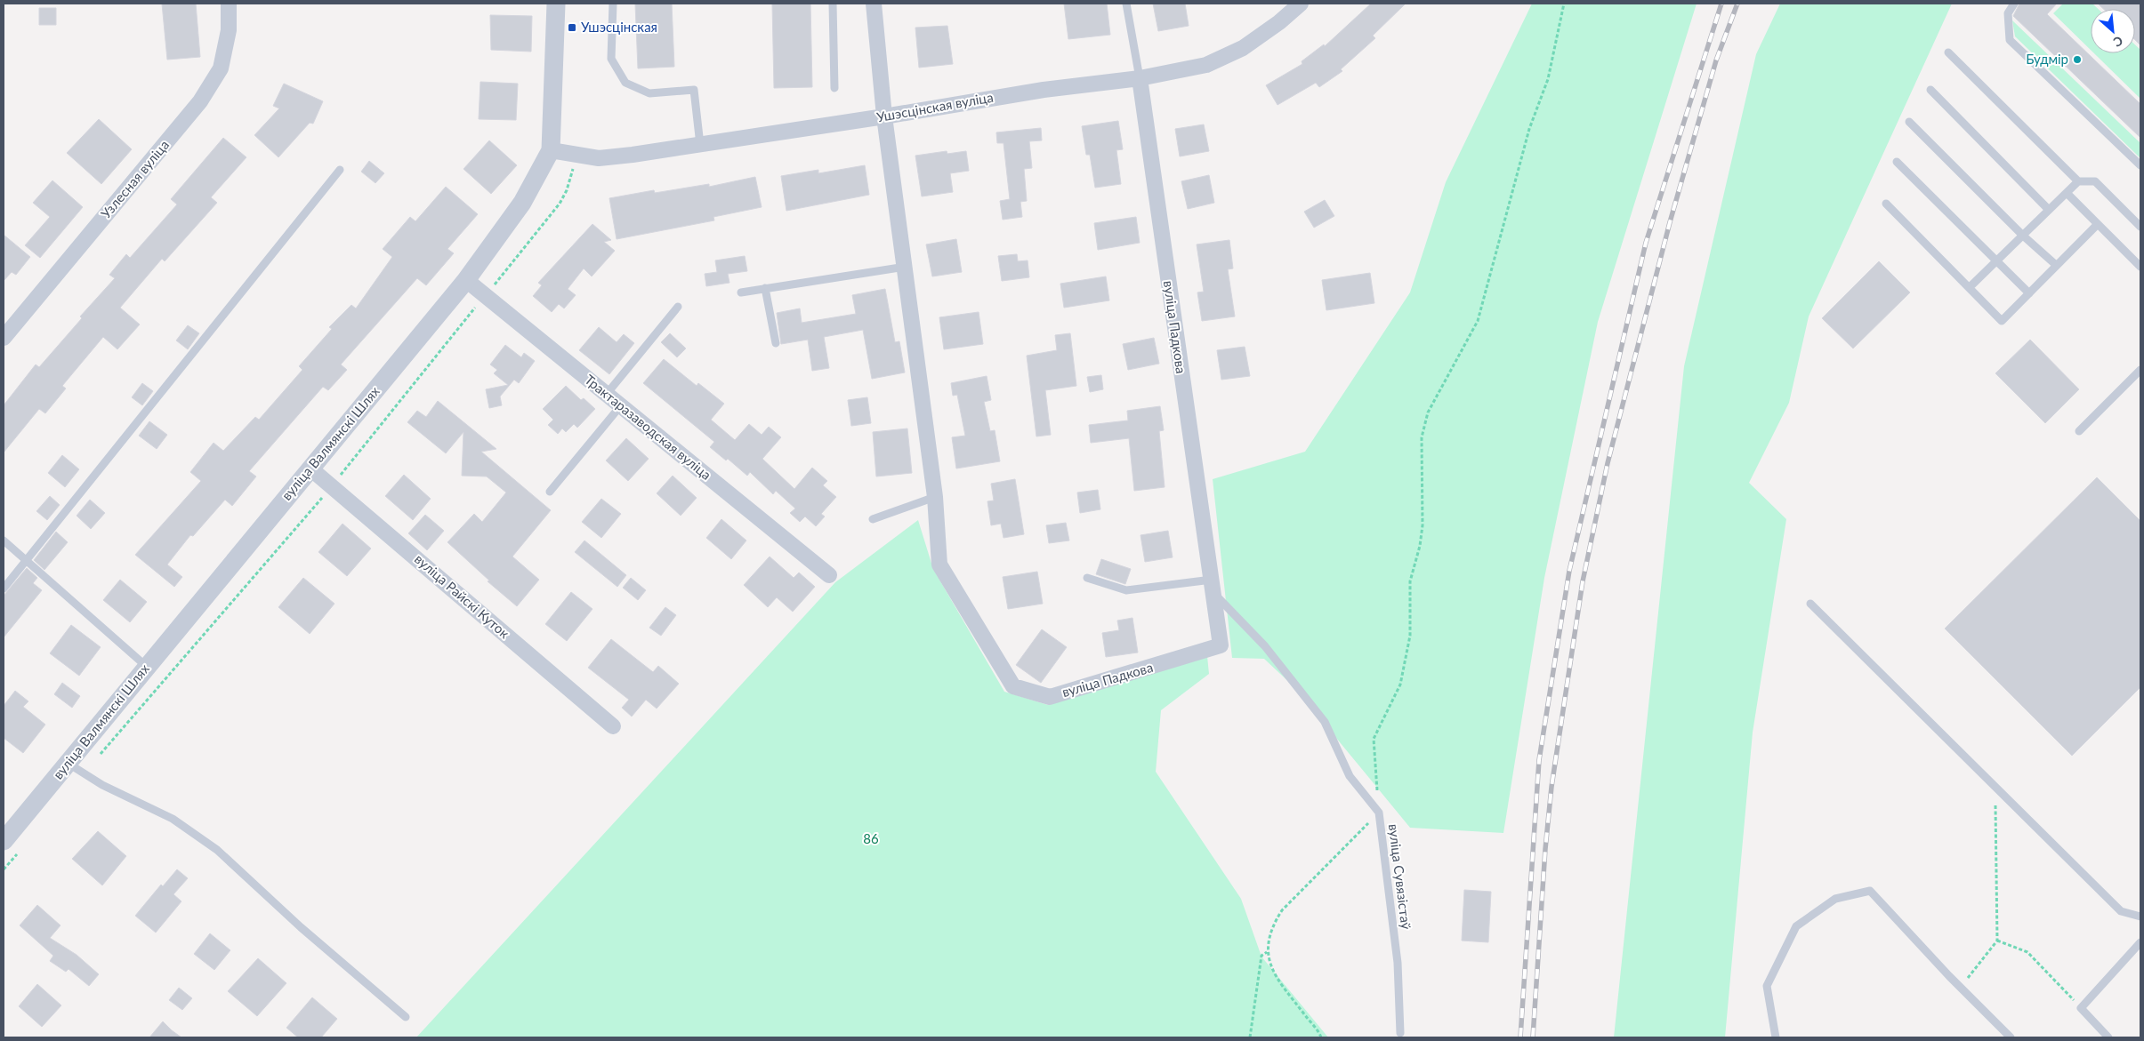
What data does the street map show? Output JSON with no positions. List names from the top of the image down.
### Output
{
  "streets": {
    "street": [
      "Ушэсцінская вуліца",
      "Узлесная вуліца",
      "вуліца Падкова",
      "Трактаразаводская вуліца",
      "вуліца Валмянскі Шлях",
      "вуліца Райскі Куток"
    ],
    "lane": ["вуліца Сувязістаў"]
  },
  "crossings": [
    ["Ушэсцінская вуліца", "вуліца Падкова"],
    ["Ушэсцінская вуліца", "вуліца Валмянскі Шлях"],
    ["вуліца Падкова", "вуліца Сувязістаў"],
    ["Трактаразаводская вуліца", "вуліца Валмянскі Шлях"],
    ["вуліца Валмянскі Шлях", "вуліца Райскі Куток"]
  ],
  "parks": ["86"],
  "places": {
    "transit": ["Ушэсцінская"],
    "other": ["Будмір"]
  },
  "north": "bottom right"
}
